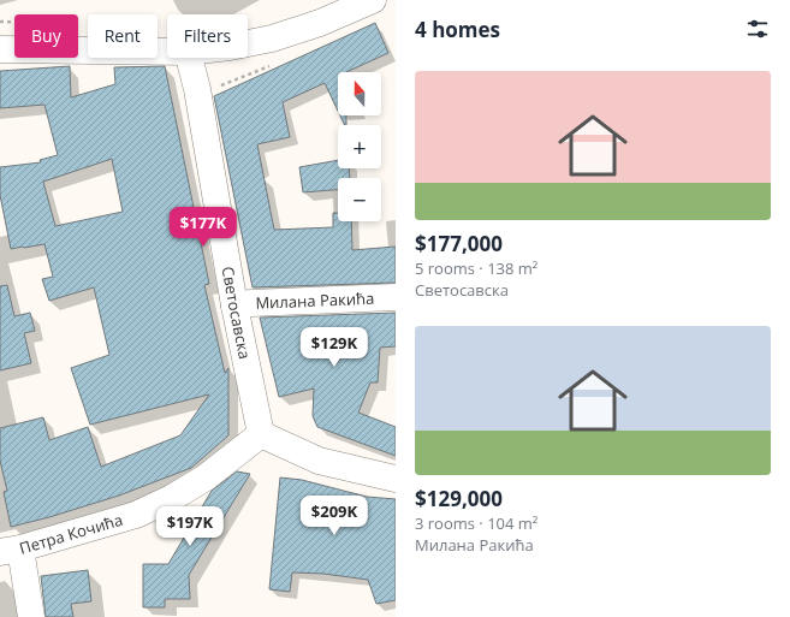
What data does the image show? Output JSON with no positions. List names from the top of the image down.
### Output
{
  "streets": {
    "street": ["Милана Ракића", "Светосавска", "Петра Кочића"]
  },
  "crossings": [
    ["Милана Ракића", "Светосавска"],
    ["Светосавска", "Петра Кочића"]
  ],
  "north": "top",
  "page": {
    "heading": "4 homes",
    "chip": ["Buy", "Rent", "Filters"],
    "list": [
      {
        "name": "$177,000",
        "note": "5 rooms · 138 m² · Светосавска"
      },
      {
        "name": "$129,000",
        "note": "3 rooms · 104 m² · Милана Ракића"
      }
    ],
    "map_buttons": ["+", "−"],
    "price": [
      "$177K",
      "$129K",
      "$209K",
      "$197K"
    ]
  }
}
